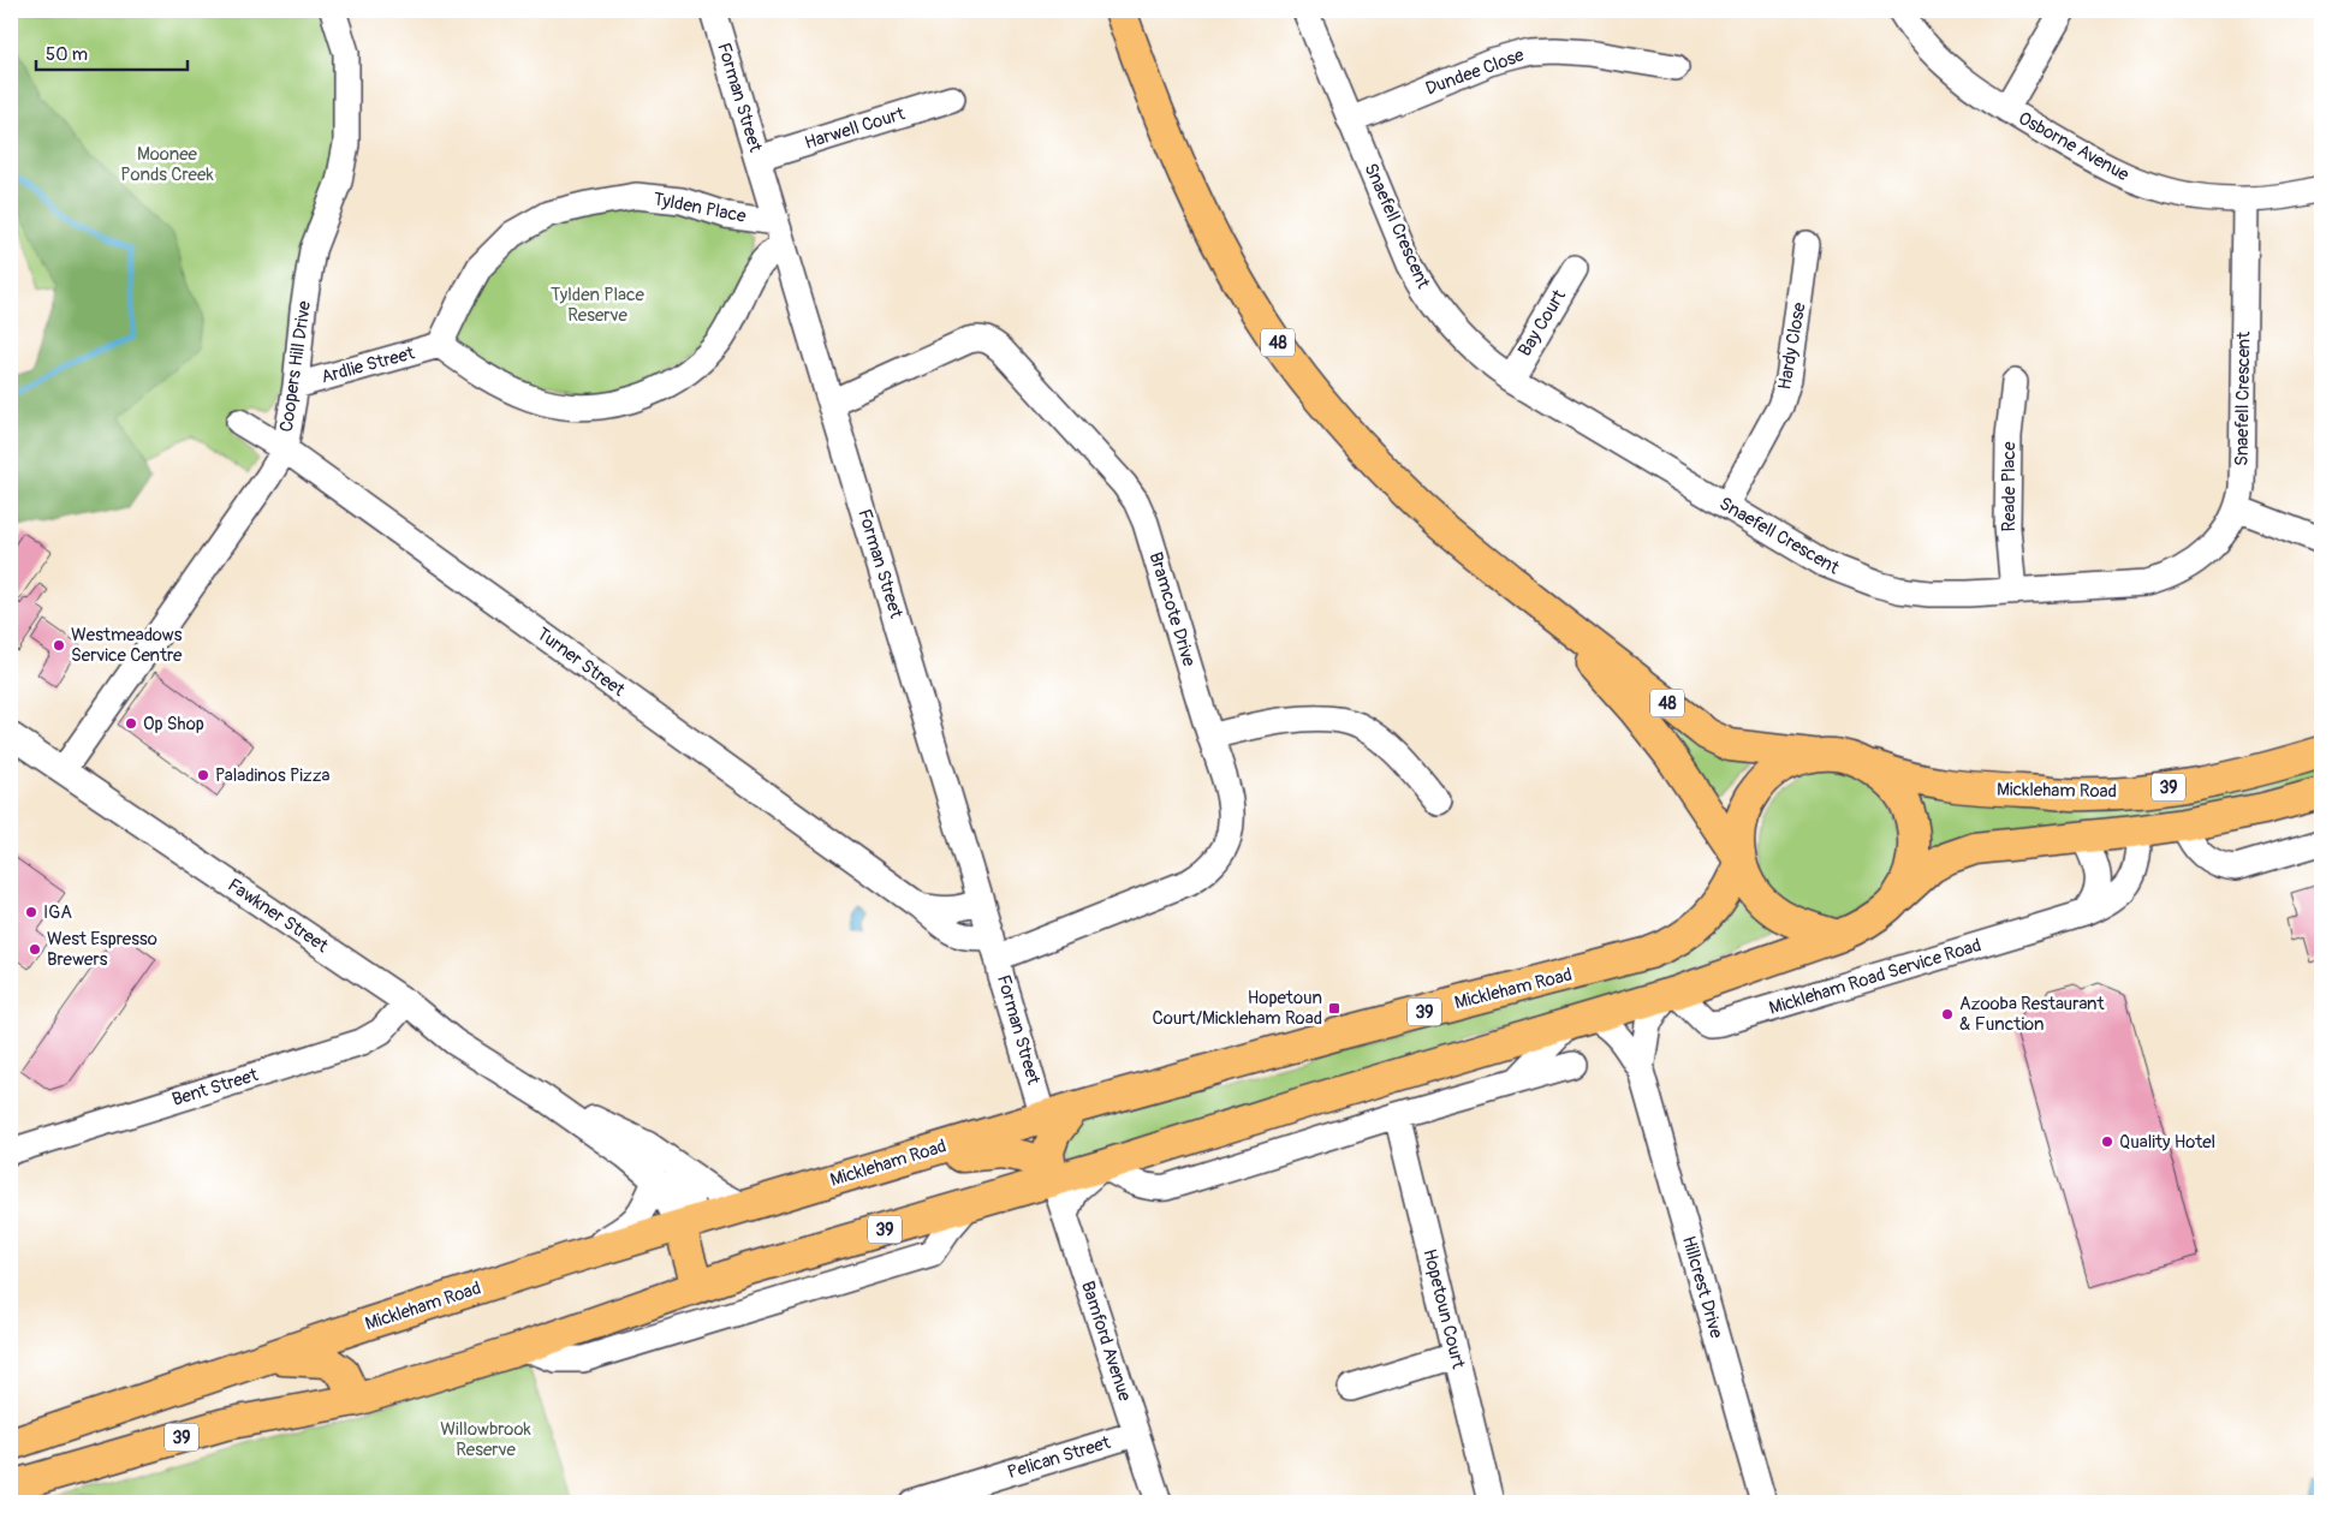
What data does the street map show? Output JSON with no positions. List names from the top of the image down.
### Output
{
  "streets": {
    "main road": ["48", "39", "Mickleham Road"],
    "street": [
      "Dundee Close",
      "Forman Street",
      "Harwell Court",
      "Osborne Avenue",
      "Tylden Place",
      "Snaefell Crescent",
      "Bay Court",
      "Hardy Close",
      "Ardlie Street",
      "Coopers Hill Drive",
      "Reade Place",
      "Bramcote Drive",
      "Turner Street",
      "Fawkner Street",
      "Mickleham Road Service Road",
      "Bent Street",
      "Hillcrest Drive",
      "Hopetoun Court",
      "Bamford Avenue",
      "Pelican Street"
    ]
  },
  "crossings": [
    ["Dundee Close", "Snaefell Crescent"],
    ["Forman Street", "Harwell Court"],
    ["Forman Street", "Tylden Place"],
    ["Forman Street", "Bramcote Drive"],
    ["Forman Street", "Turner Street"],
    ["Forman Street", "Mickleham Road"],
    ["Osborne Avenue", "Snaefell Crescent"],
    ["Tylden Place", "Ardlie Street"],
    ["Snaefell Crescent", "Bay Court"],
    ["Snaefell Crescent", "Hardy Close"],
    ["Snaefell Crescent", "Reade Place"],
    ["48", "39"],
    ["48", "Mickleham Road"],
    ["Ardlie Street", "Coopers Hill Drive"],
    ["Coopers Hill Drive", "Turner Street"],
    ["Coopers Hill Drive", "Fawkner Street"],
    ["Bramcote Drive", "Turner Street"],
    ["39", "Mickleham Road"],
    ["39", "Mickleham Road Service Road"],
    ["39", "Hillcrest Drive"],
    ["39", "Bamford Avenue"],
    ["Mickleham Road", "Fawkner Street"],
    ["Fawkner Street", "Bent Street"],
    ["Mickleham Road Service Road", "Hillcrest Drive"],
    ["Bamford Avenue", "Pelican Street"]
  ],
  "parks": ["Moonee Ponds Creek", "Tylden Place Reserve", "Willowbrook Reserve"],
  "places": {
    "other": [
      "Westmeadows Service Centre",
      "Op Shop",
      "Paladinos Pizza",
      "IGA",
      "West Espresso Brewers",
      "Azooba Restaurant & Function",
      "Quality Hotel"
    ],
    "transit": ["Hopetoun Court/Mickleham Road"]
  },
  "scale_bar": "50 m"
}
